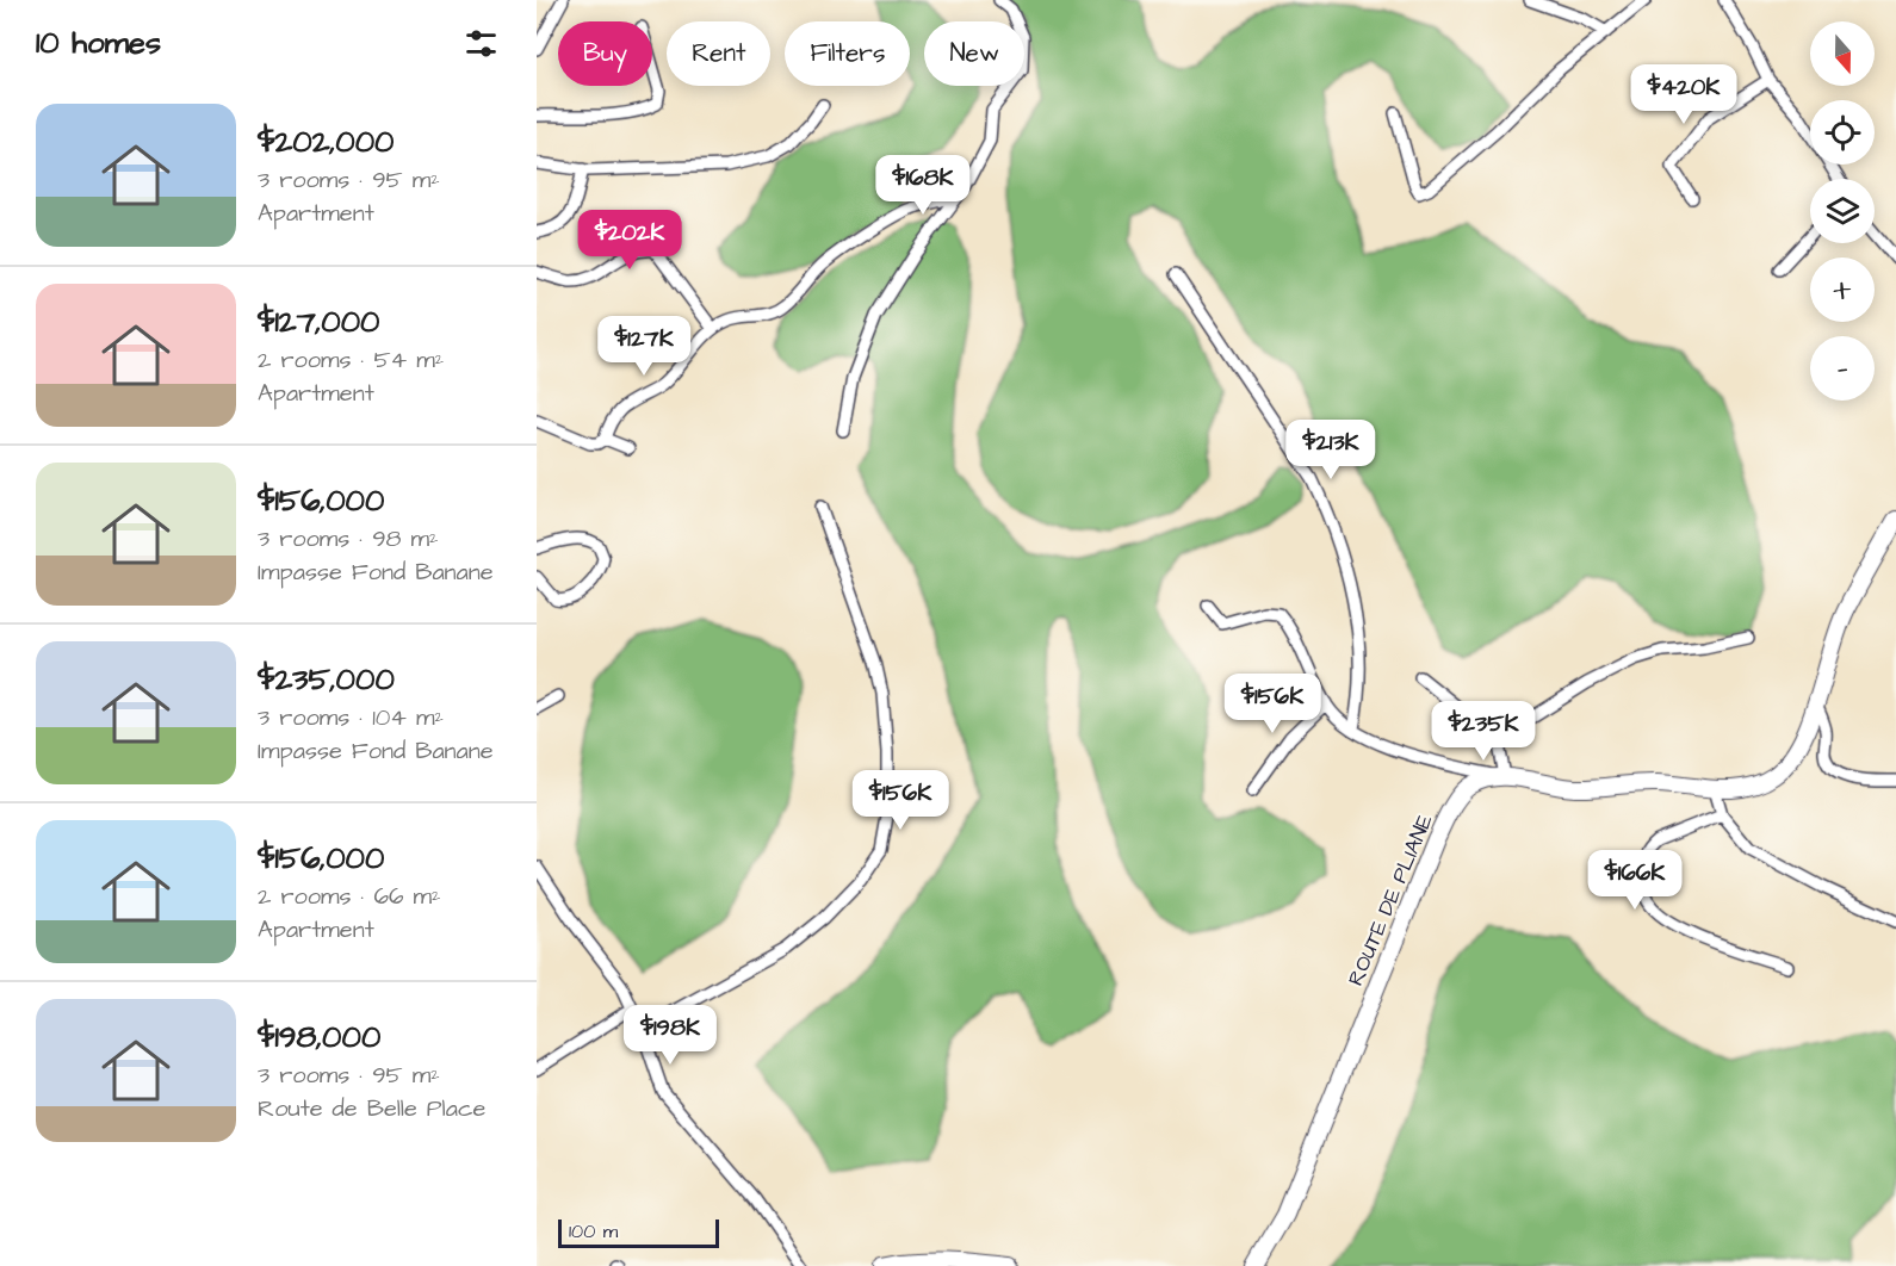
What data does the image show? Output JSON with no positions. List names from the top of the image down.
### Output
{
  "streets": {
    "street": ["ROUTE DE PLIANE"]
  },
  "scale_bar": "100 m",
  "north": "bottom",
  "page": {
    "heading": "10 homes",
    "map_buttons": ["+", "−"],
    "chip": [
      "Buy",
      "Rent",
      "Filters",
      "New"
    ],
    "price": [
      "$420K",
      "$168K",
      "$202K",
      "$127K",
      "$213K",
      "$156K",
      "$235K",
      "$156K",
      "$166K",
      "$198K"
    ],
    "list": [
      {
        "name": "$202,000",
        "note": "3 rooms · 95 m² · Apartment"
      },
      {
        "name": "$127,000",
        "note": "2 rooms · 54 m² · Apartment"
      },
      {
        "name": "$156,000",
        "note": "3 rooms · 98 m² · Impasse Fond Banane"
      },
      {
        "name": "$235,000",
        "note": "3 rooms · 104 m² · Impasse Fond Banane"
      },
      {
        "name": "$156,000",
        "note": "2 rooms · 66 m² · Apartment"
      },
      {
        "name": "$198,000",
        "note": "3 rooms · 95 m² · Route de Belle Place"
      }
    ],
    "scale": "100 m"
  }
}
